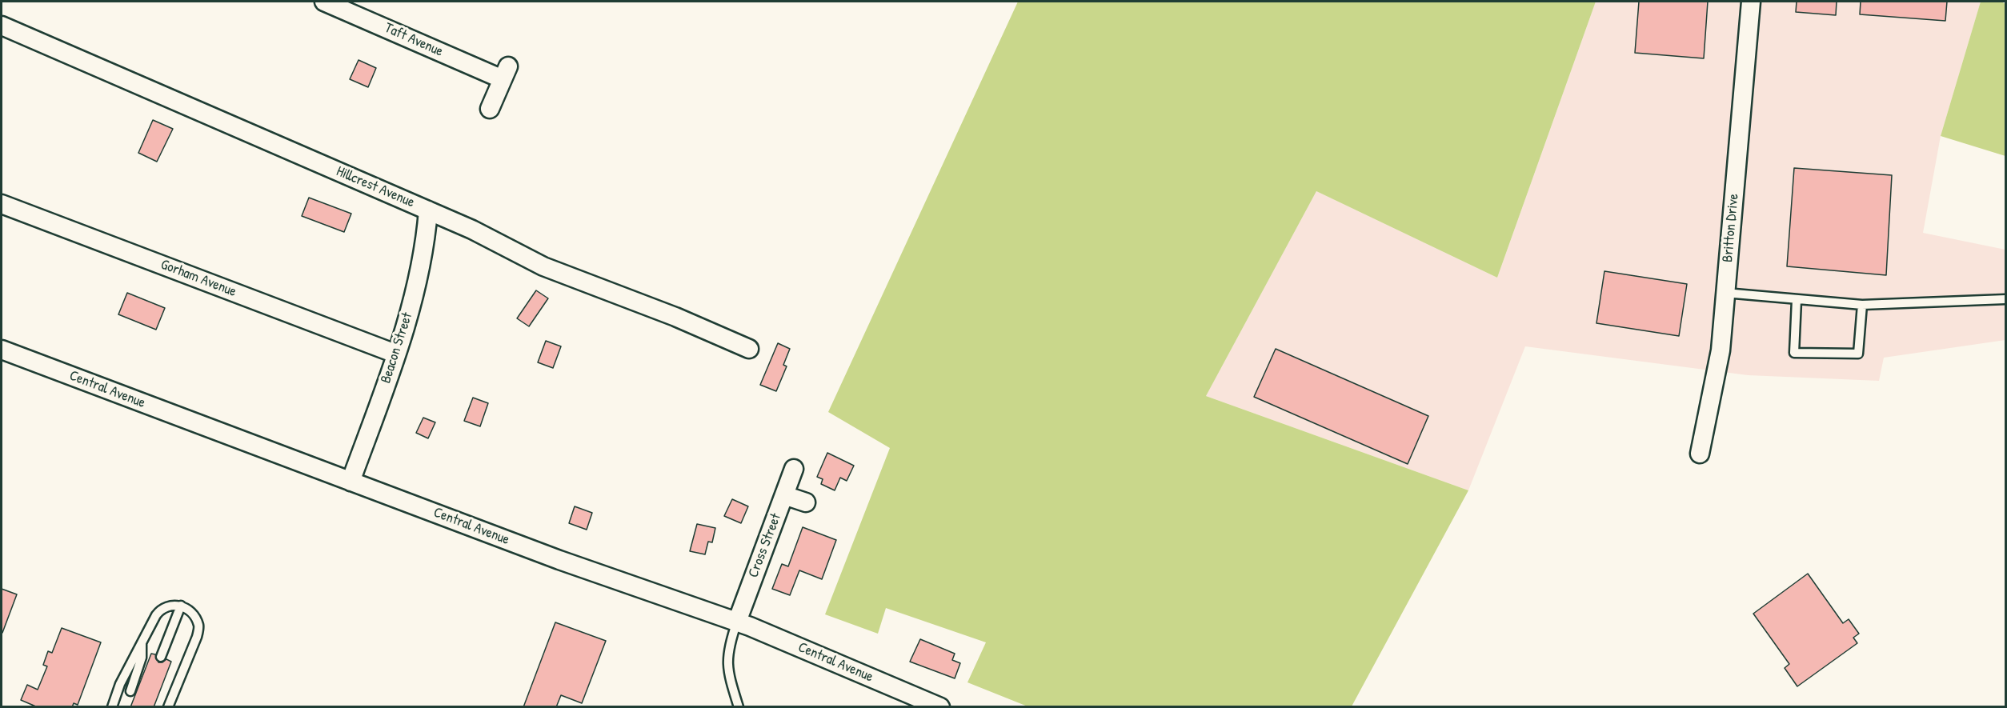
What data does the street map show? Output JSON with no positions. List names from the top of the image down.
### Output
{
  "streets": {
    "street": [
      "Taft Avenue",
      "Hillcrest Avenue",
      "Britton Drive",
      "Gorham Avenue",
      "Beacon Street",
      "Central Avenue",
      "Cross Street"
    ]
  },
  "crossings": [
    ["Hillcrest Avenue", "Beacon Street"],
    ["Gorham Avenue", "Beacon Street"],
    ["Beacon Street", "Central Avenue"],
    ["Central Avenue", "Cross Street"]
  ]
}
